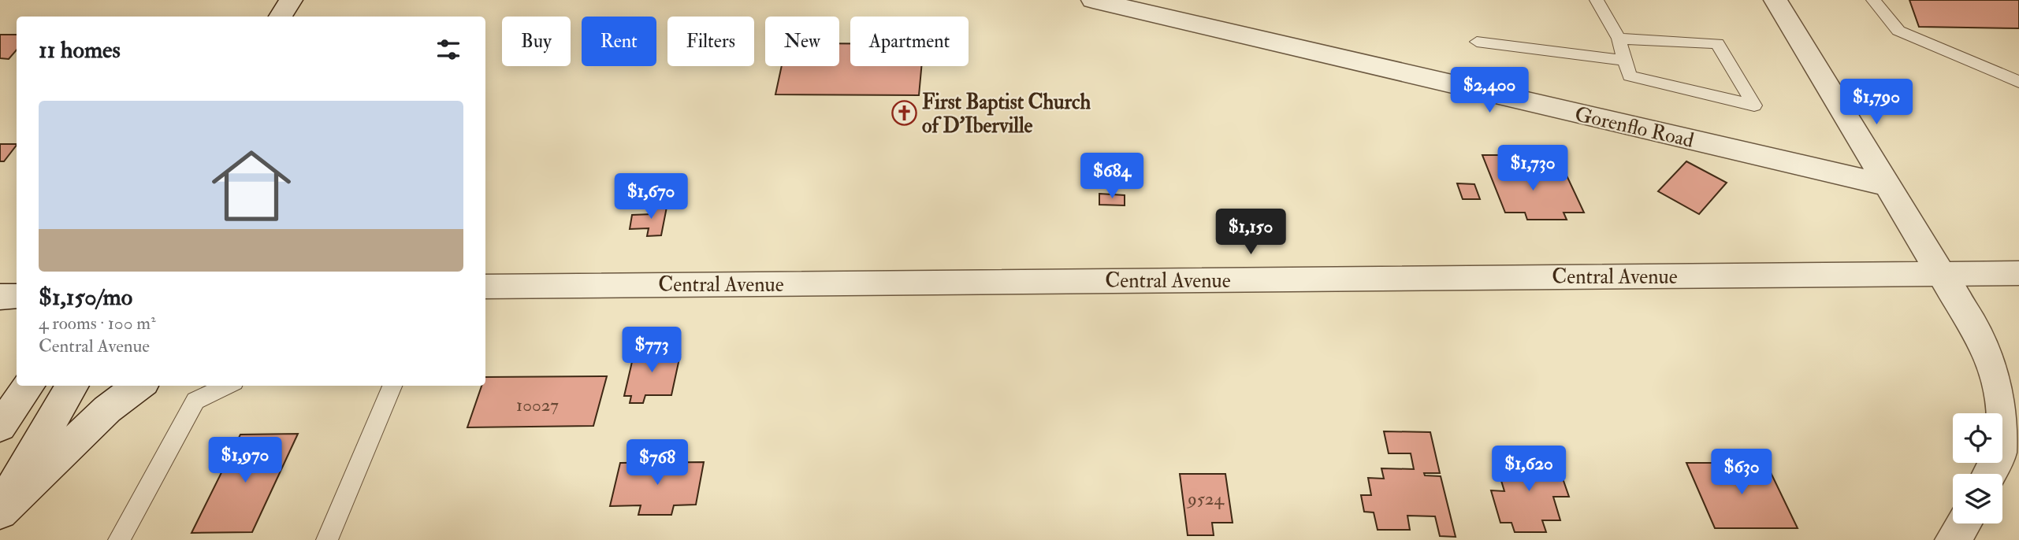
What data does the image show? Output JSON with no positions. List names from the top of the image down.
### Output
{
  "streets": {
    "street": ["Gorenflo Road", "Central Avenue"]
  },
  "places": {
    "church": ["First Baptist Church of D'Iberville"]
  },
  "house_numbers": ["10027", "9524"],
  "page": {
    "chip": [
      "Buy",
      "Rent",
      "Filters",
      "New",
      "Apartment"
    ],
    "heading": "11 homes",
    "price": [
      "$2,400",
      "$1,790",
      "$1,730",
      "$684",
      "$1,670",
      "$1,150",
      "$773",
      "$1,970",
      "$768",
      "$1,620",
      "$630"
    ],
    "list": [
      {
        "name": "$1,150/mo",
        "note": "4 rooms · 100 m² · Central Avenue"
      }
    ]
  }
}
